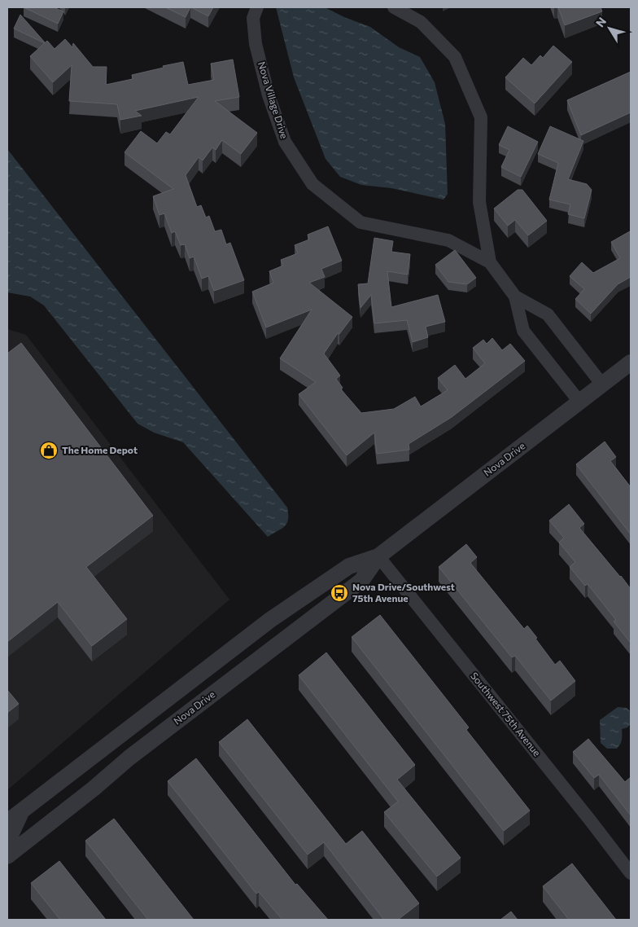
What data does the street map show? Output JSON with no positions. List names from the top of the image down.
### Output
{
  "streets": {
    "street": ["Nova Village Drive", "Nova Drive", "Southwest 75th Avenue"]
  },
  "crossings": [
    ["Nova Village Drive", "Nova Drive"],
    ["Nova Drive", "Southwest 75th Avenue"]
  ],
  "places": {
    "shop": ["The Home Depot"],
    "bus stop": ["Nova Drive/Southwest 75th Avenue"]
  },
  "north": "top left"
}
